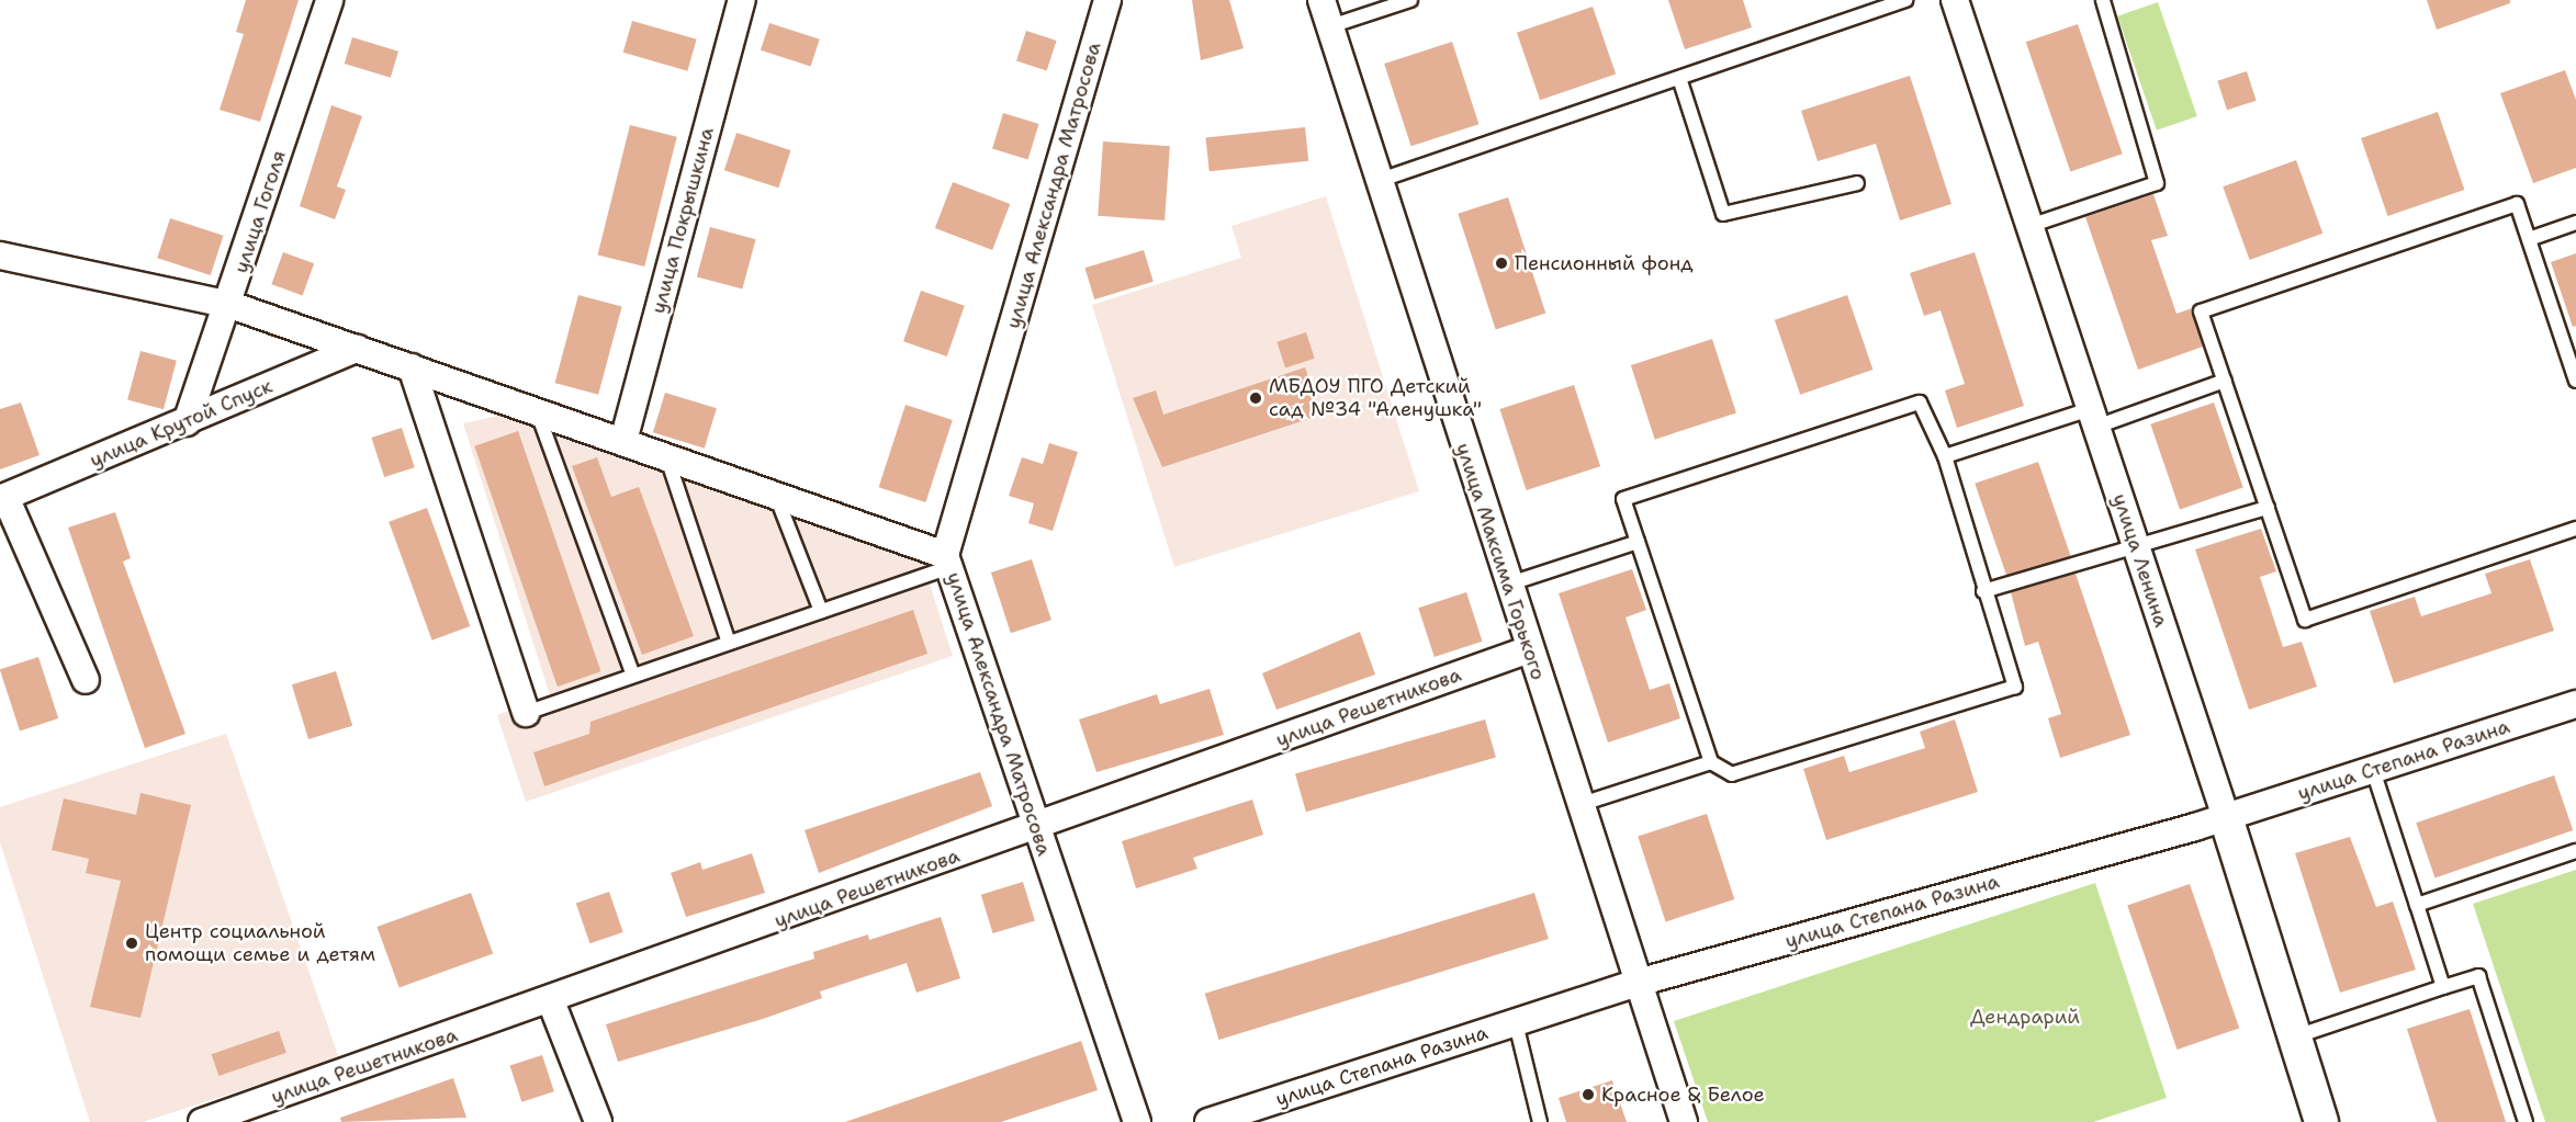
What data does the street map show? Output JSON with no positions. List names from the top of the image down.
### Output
{
  "streets": {
    "street": [
      "улица Александра Матросова",
      "улица Гоголя",
      "улица Покрышкина",
      "улица Крутой Спуск",
      "улица Ленина",
      "улица Максима Горького",
      "улица Решетникова",
      "улица Степана Разина"
    ]
  },
  "crossings": [
    ["улица Александра Матросова", "улица Решетникова"],
    ["улица Гоголя", "улица Крутой Спуск"],
    ["улица Ленина", "улица Степана Разина"],
    ["улица Максима Горького", "улица Решетникова"],
    ["улица Максима Горького", "улица Степана Разина"]
  ],
  "parks": ["Дендрарий"],
  "places": [
    "Пенсионный фонд",
    "МБДОУ ПГО Детский сад №34 \"Аленушка\"",
    "Центр социальной помощи семье и детям",
    "Красное & Белое"
  ]
}
